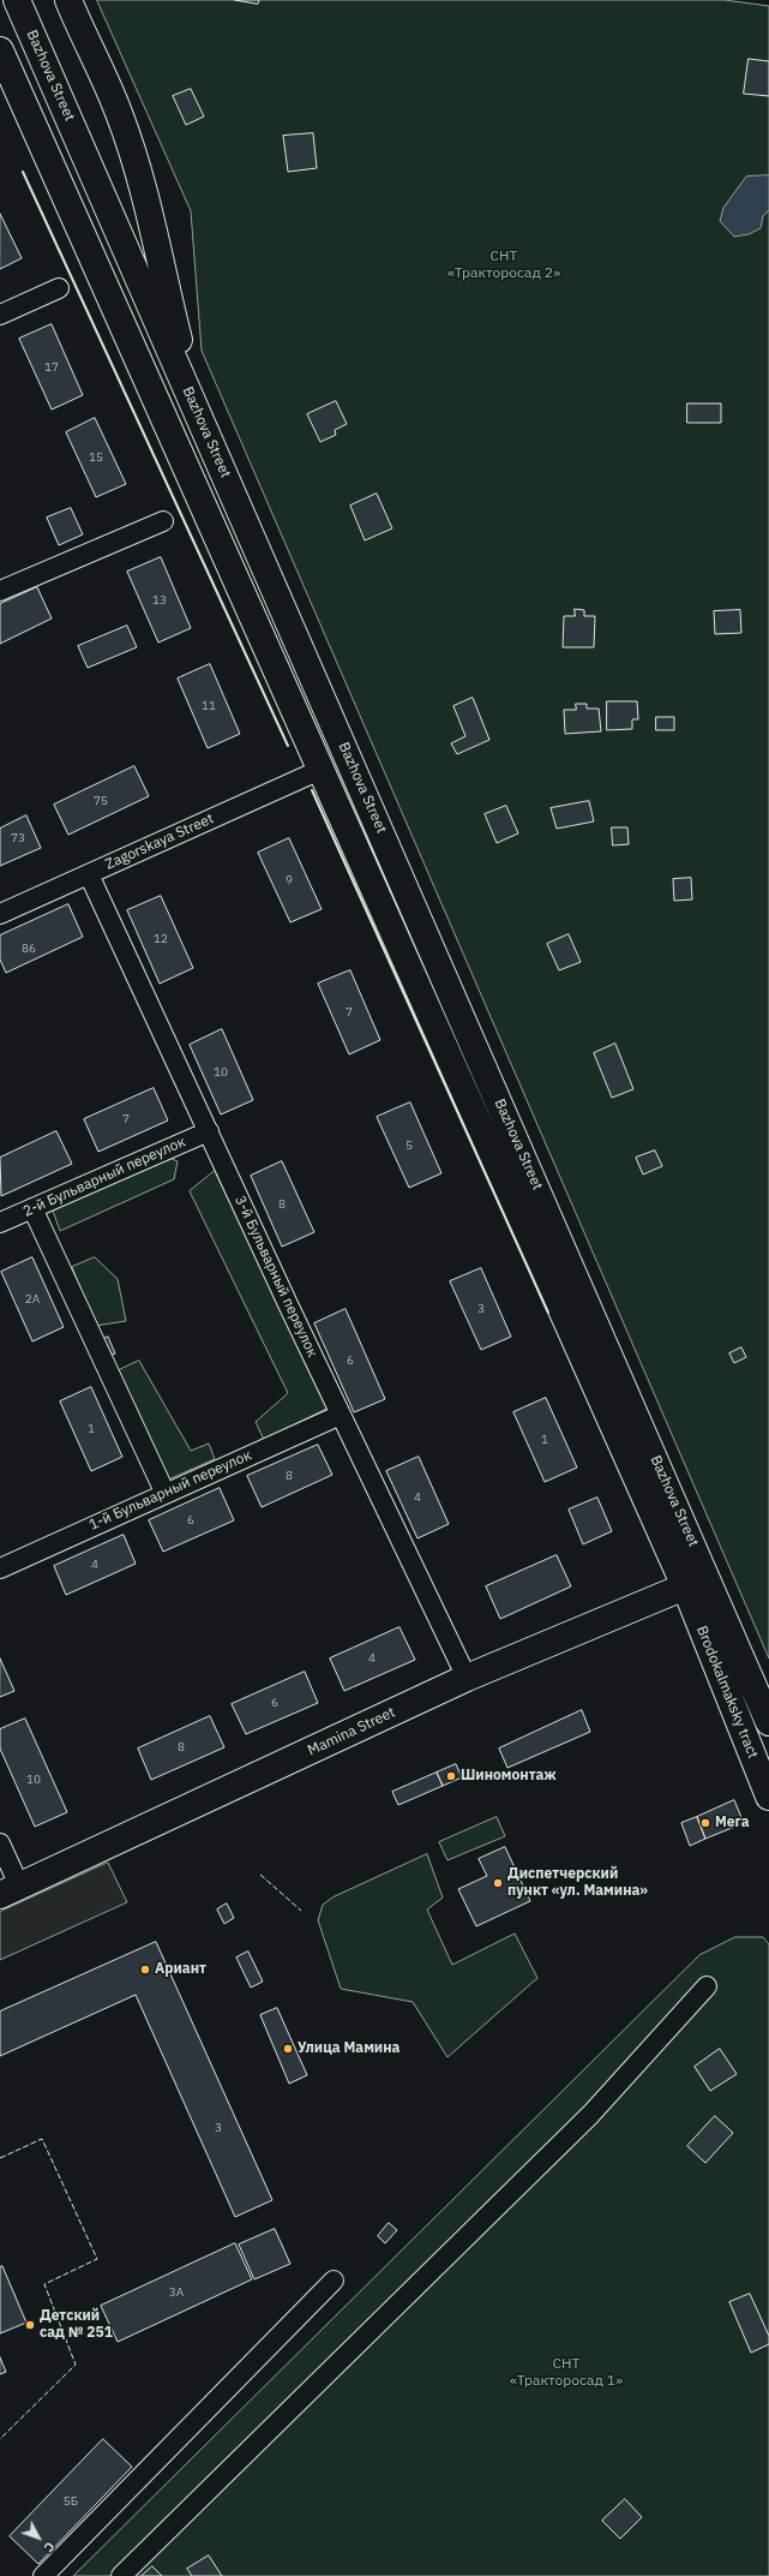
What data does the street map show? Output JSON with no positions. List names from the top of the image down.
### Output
{
  "streets": {
    "main road": ["Bazhova Street", "Brodokalmaksky tract", "Mamina Street"],
    "street": [
      "Zagorskaya Street",
      "2-й Бульварный переулок",
      "3-й Бульварный переулок",
      "1-й Бульварный переулок"
    ]
  },
  "crossings": [
    ["Bazhova Street", "Zagorskaya Street"],
    ["Bazhova Street", "Brodokalmaksky tract"],
    ["Bazhova Street", "Mamina Street"],
    ["Zagorskaya Street", "3-й Бульварный переулок"],
    ["2-й Бульварный переулок", "3-й Бульварный переулок"],
    ["3-й Бульварный переулок", "1-й Бульварный переулок"],
    ["3-й Бульварный переулок", "Mamina Street"],
    ["Brodokalmaksky tract", "Mamina Street"]
  ],
  "parks": ["СНТ «Тракторосад 2»", "СНТ «Тракторосад 1»"],
  "places": [
    "Шиномонтаж",
    "Мега",
    "Диспетчерский пункт «ул. Мамина»",
    "Ариант",
    "Улица Мамина",
    "Детский сад № 251"
  ],
  "house_numbers": [
    "17",
    "15",
    "13",
    "11",
    "75",
    "73",
    "9",
    "12",
    "86",
    "7",
    "10",
    "7",
    "5",
    "8",
    "2А",
    "3",
    "6",
    "1",
    "1",
    "8",
    "4",
    "6",
    "4",
    "4",
    "6",
    "8",
    "10",
    "3",
    "3А",
    "5Б"
  ],
  "north": "bottom right"
}
